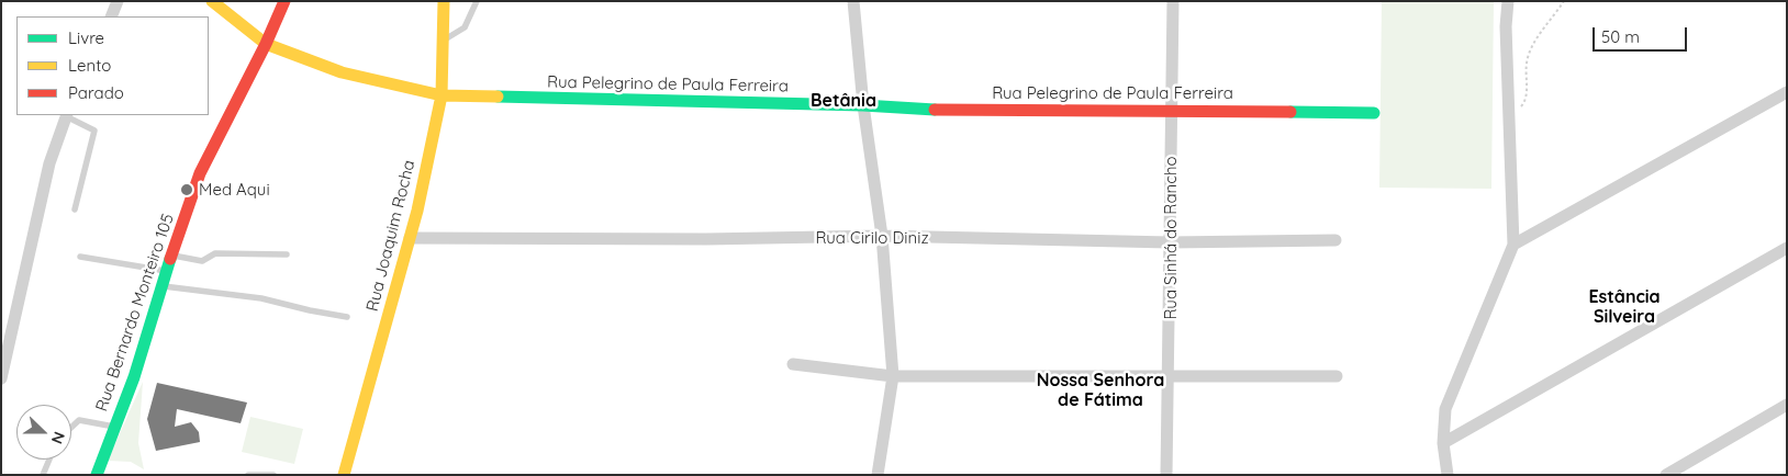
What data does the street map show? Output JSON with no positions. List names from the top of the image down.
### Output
{
  "streets": {
    "street": [
      "Rua Pelegrino de Paula Ferreira",
      "Rua Joaquim Rocha",
      "Rua Cirilo Diniz",
      "Rua Sinhá do Rancho",
      "Rua Bernardo Monteiro 105"
    ]
  },
  "crossings": [
    ["Rua Pelegrino de Paula Ferreira", "Rua Joaquim Rocha"],
    ["Rua Pelegrino de Paula Ferreira", "Rua Sinhá do Rancho"],
    ["Rua Pelegrino de Paula Ferreira", "Rua Bernardo Monteiro 105"],
    ["Rua Joaquim Rocha", "Rua Cirilo Diniz"],
    ["Rua Cirilo Diniz", "Rua Sinhá do Rancho"]
  ],
  "districts": ["Betânia", "Estância Silveira", "Nossa Senhora de Fátima"],
  "places": ["Med Aqui"],
  "legend": ["Livre", "Lento", "Parado"],
  "scale_bar": "50 m",
  "north": "right"
}
